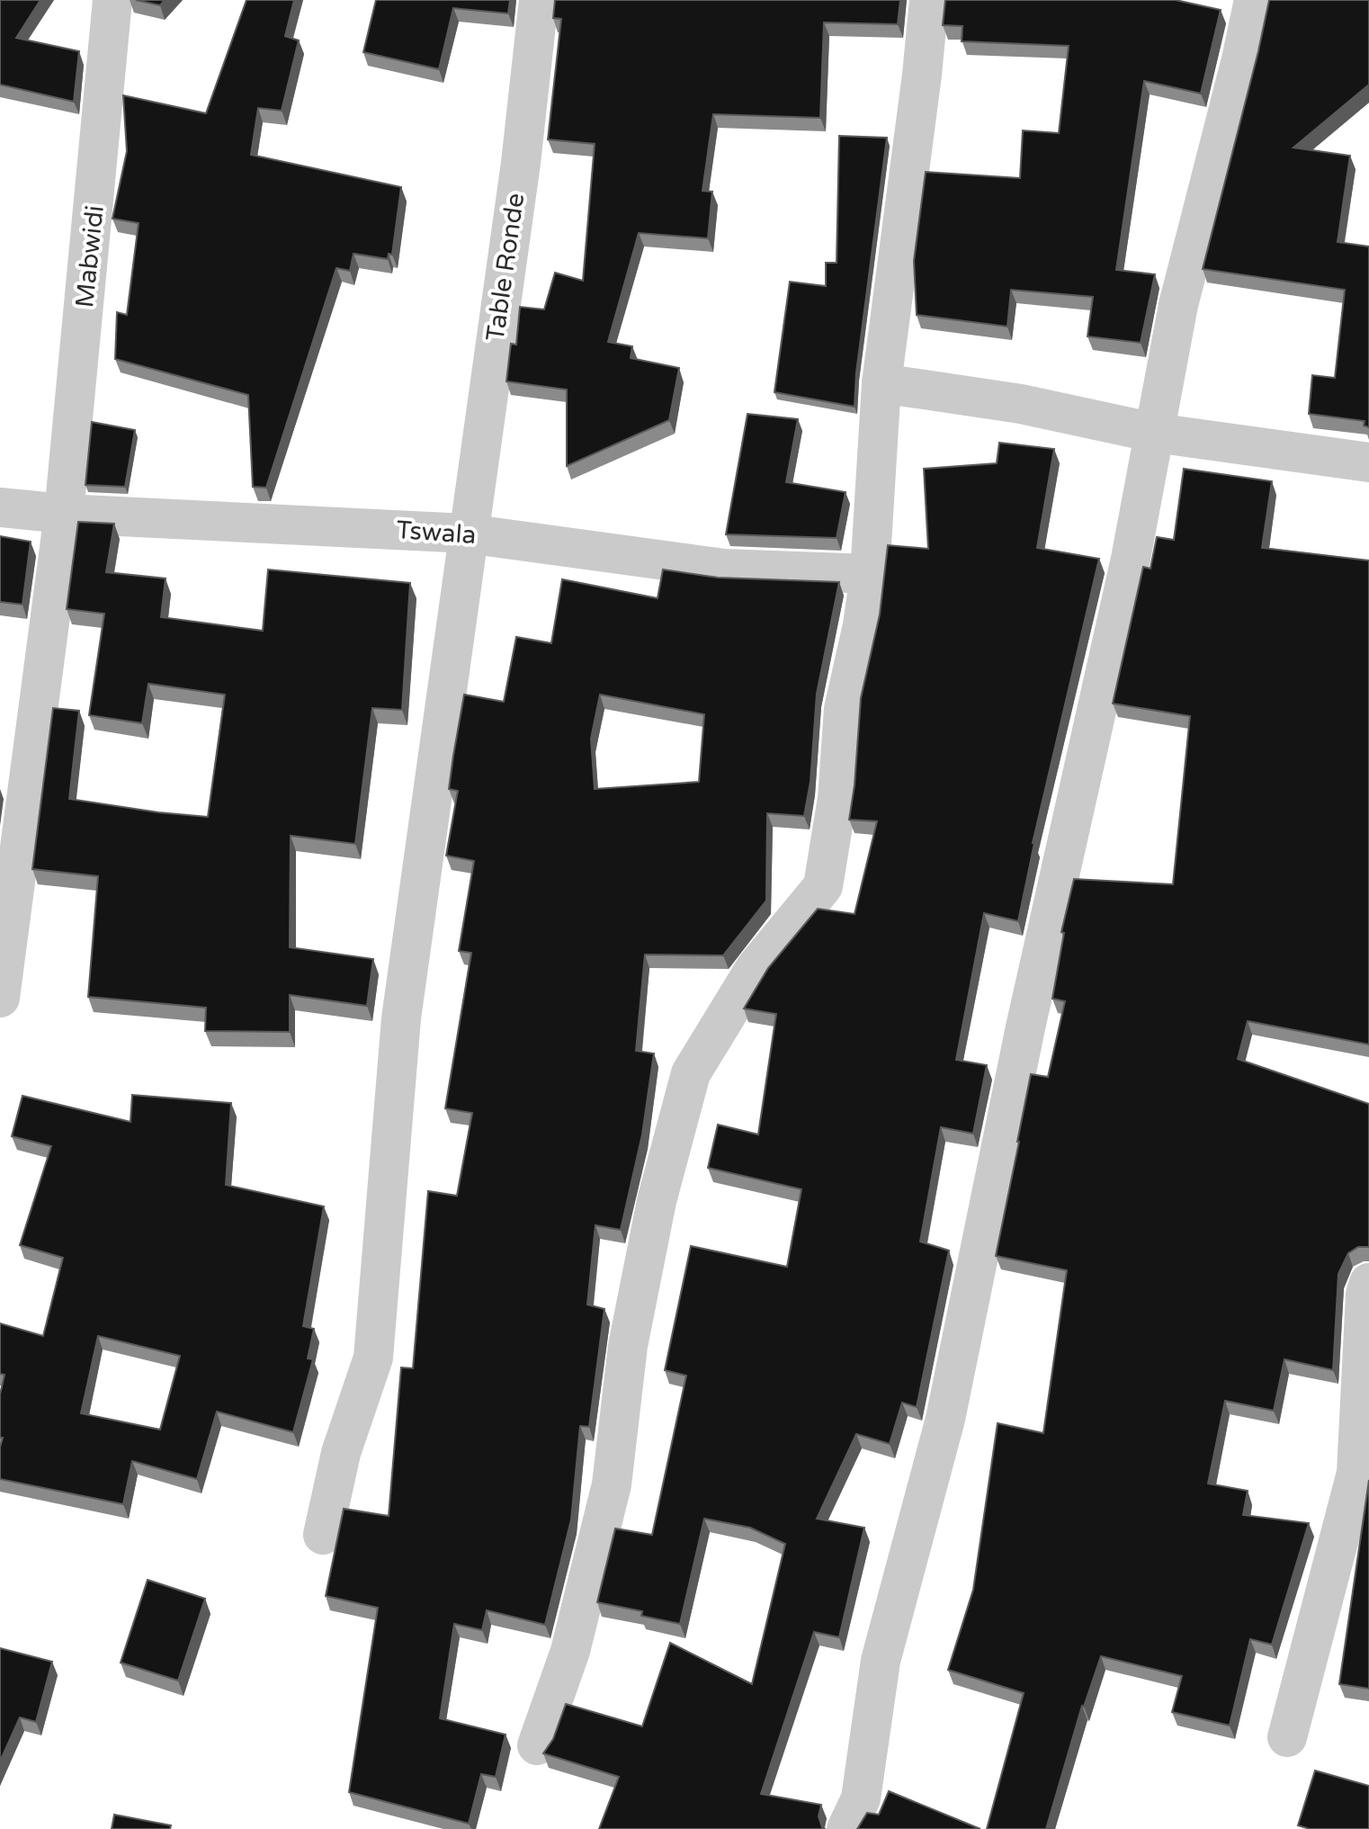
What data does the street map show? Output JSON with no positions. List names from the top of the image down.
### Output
{
  "streets": {
    "street": ["Mabwidi", "Table Ronde", "Tswala"]
  },
  "crossings": [
    ["Mabwidi", "Tswala"],
    ["Table Ronde", "Tswala"]
  ]
}
